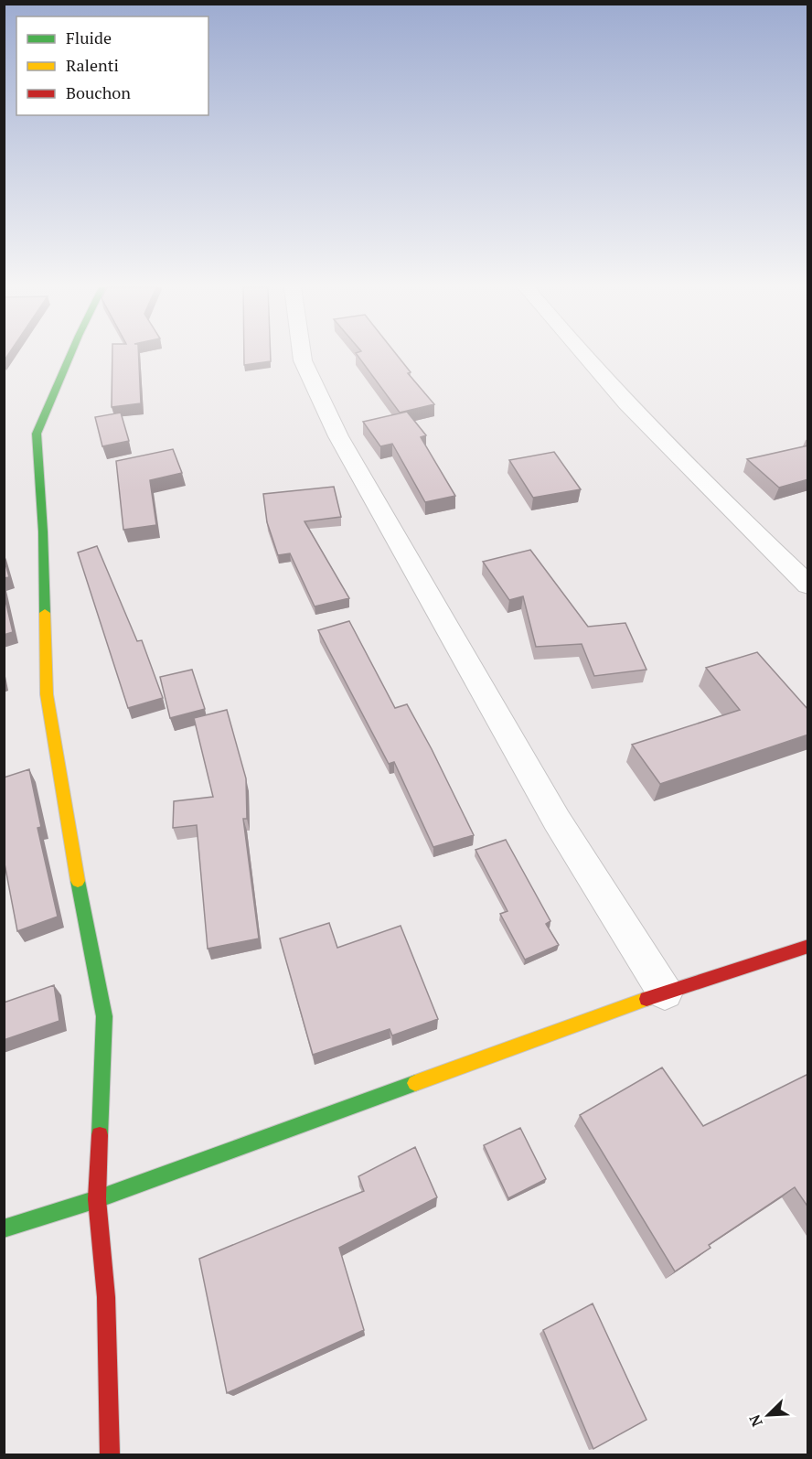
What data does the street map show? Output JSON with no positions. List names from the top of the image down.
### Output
{
  "legend": ["Fluide", "Ralenti", "Bouchon"],
  "north": "bottom left"
}
